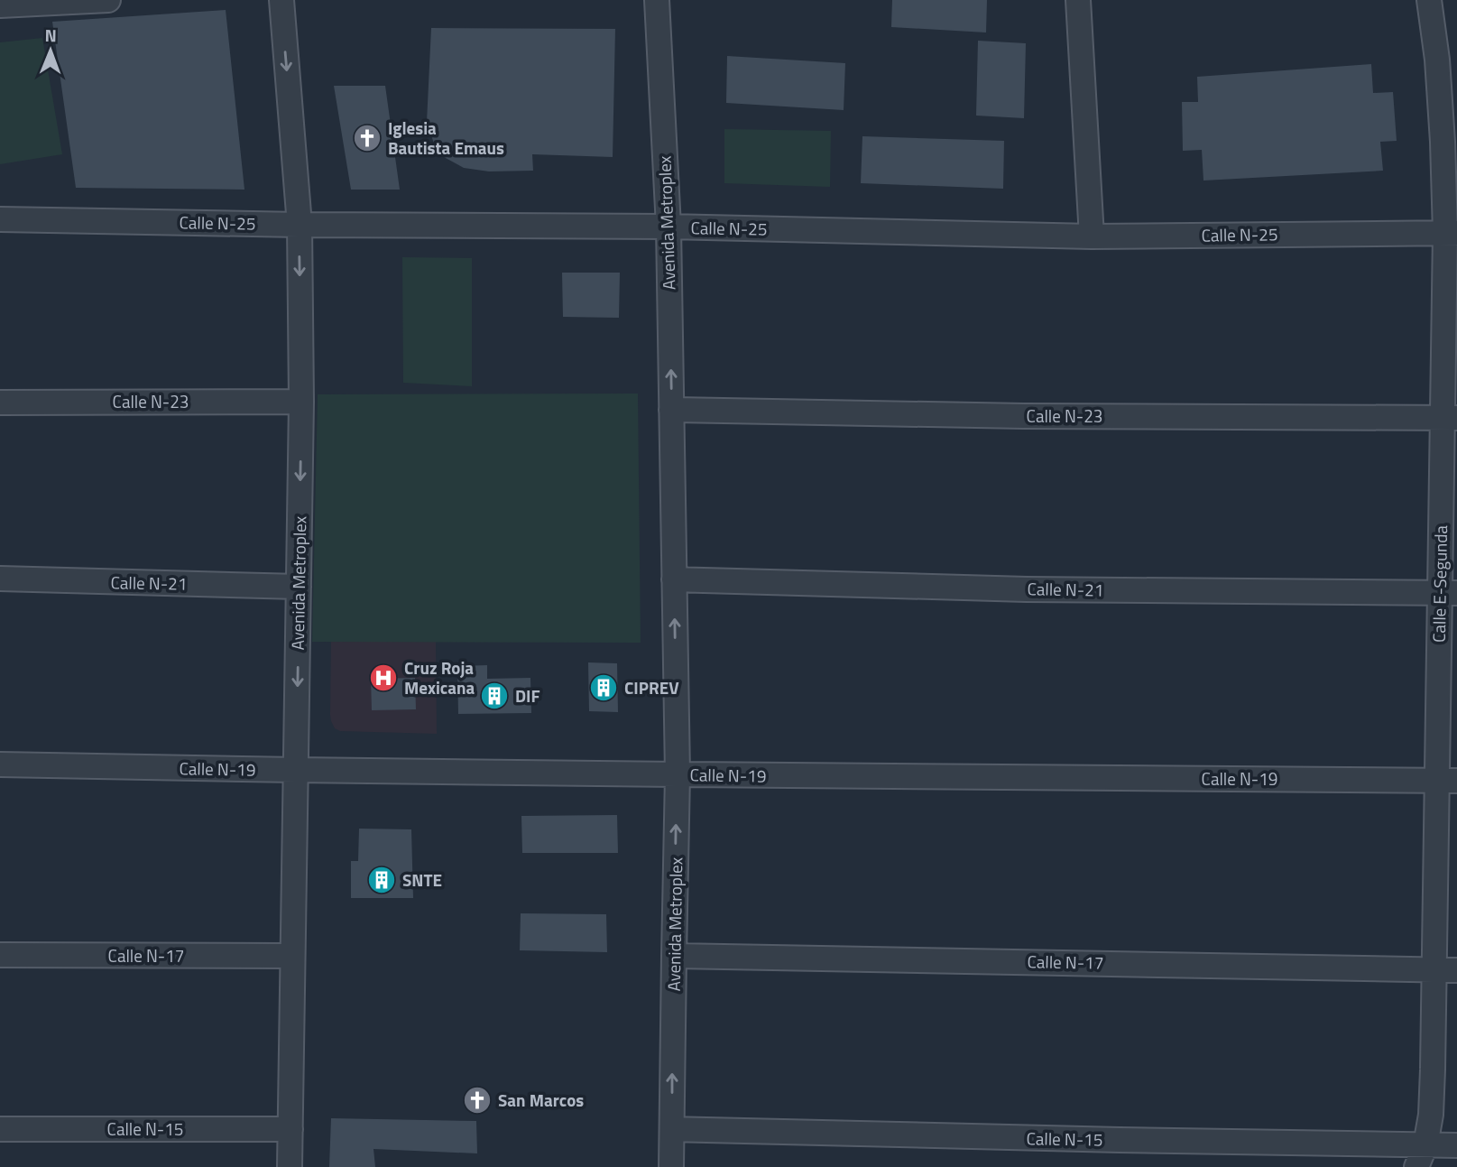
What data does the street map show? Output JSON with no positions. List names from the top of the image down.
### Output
{
  "streets": {
    "street": [
      "Calle N-25",
      "Avenida Metroplex",
      "Calle N-23",
      "Calle N-21",
      "Calle E-Segunda",
      "Calle N-19",
      "Calle N-17",
      "Calle N-15"
    ]
  },
  "crossings": [
    ["Calle N-25", "Avenida Metroplex"],
    ["Calle N-25", "Calle E-Segunda"],
    ["Avenida Metroplex", "Calle N-23"],
    ["Avenida Metroplex", "Calle N-21"],
    ["Avenida Metroplex", "Calle N-19"],
    ["Avenida Metroplex", "Calle N-17"],
    ["Avenida Metroplex", "Calle N-15"],
    ["Calle N-23", "Calle E-Segunda"],
    ["Calle N-21", "Calle E-Segunda"],
    ["Calle E-Segunda", "Calle N-19"],
    ["Calle E-Segunda", "Calle N-17"],
    ["Calle E-Segunda", "Calle N-15"]
  ],
  "places": {
    "church": ["Iglesia Bautista Emaus", "San Marcos"],
    "hospital": ["Cruz Roja Mexicana"],
    "building": ["CIPREV", "DIF", "SNTE"]
  },
  "north": "top"
}
